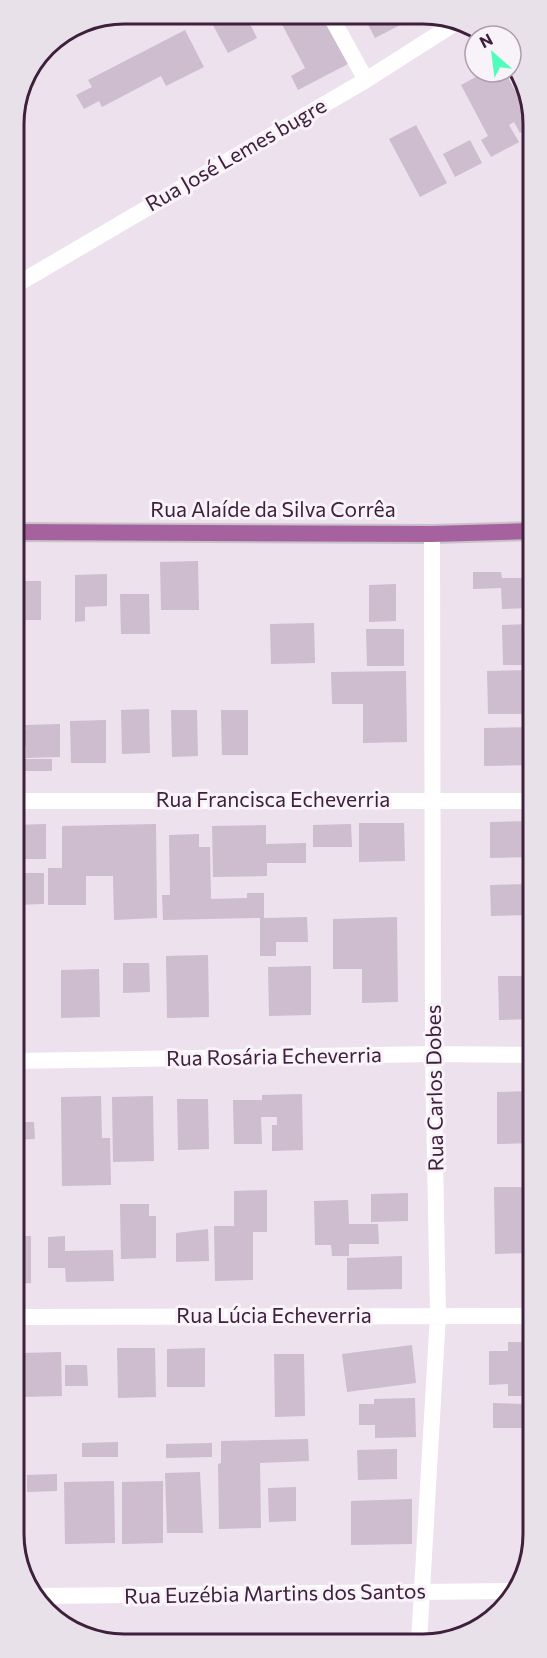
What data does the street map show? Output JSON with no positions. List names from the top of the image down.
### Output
{
  "streets": {
    "main road": ["Rua Alaíde da Silva Corrêa"],
    "street": [
      "Rua José Lemes bugre",
      "Rua Francisca Echeverria",
      "Rua Rosária Echeverria",
      "Rua Carlos Dobes",
      "Rua Lúcia Echeverria",
      "Rua Euzébia Martins dos Santos"
    ]
  },
  "crossings": [
    ["Rua Alaíde da Silva Corrêa", "Rua Carlos Dobes"],
    ["Rua Francisca Echeverria", "Rua Carlos Dobes"],
    ["Rua Rosária Echeverria", "Rua Carlos Dobes"],
    ["Rua Carlos Dobes", "Rua Lúcia Echeverria"],
    ["Rua Carlos Dobes", "Rua Euzébia Martins dos Santos"]
  ],
  "north": "top left"
}
